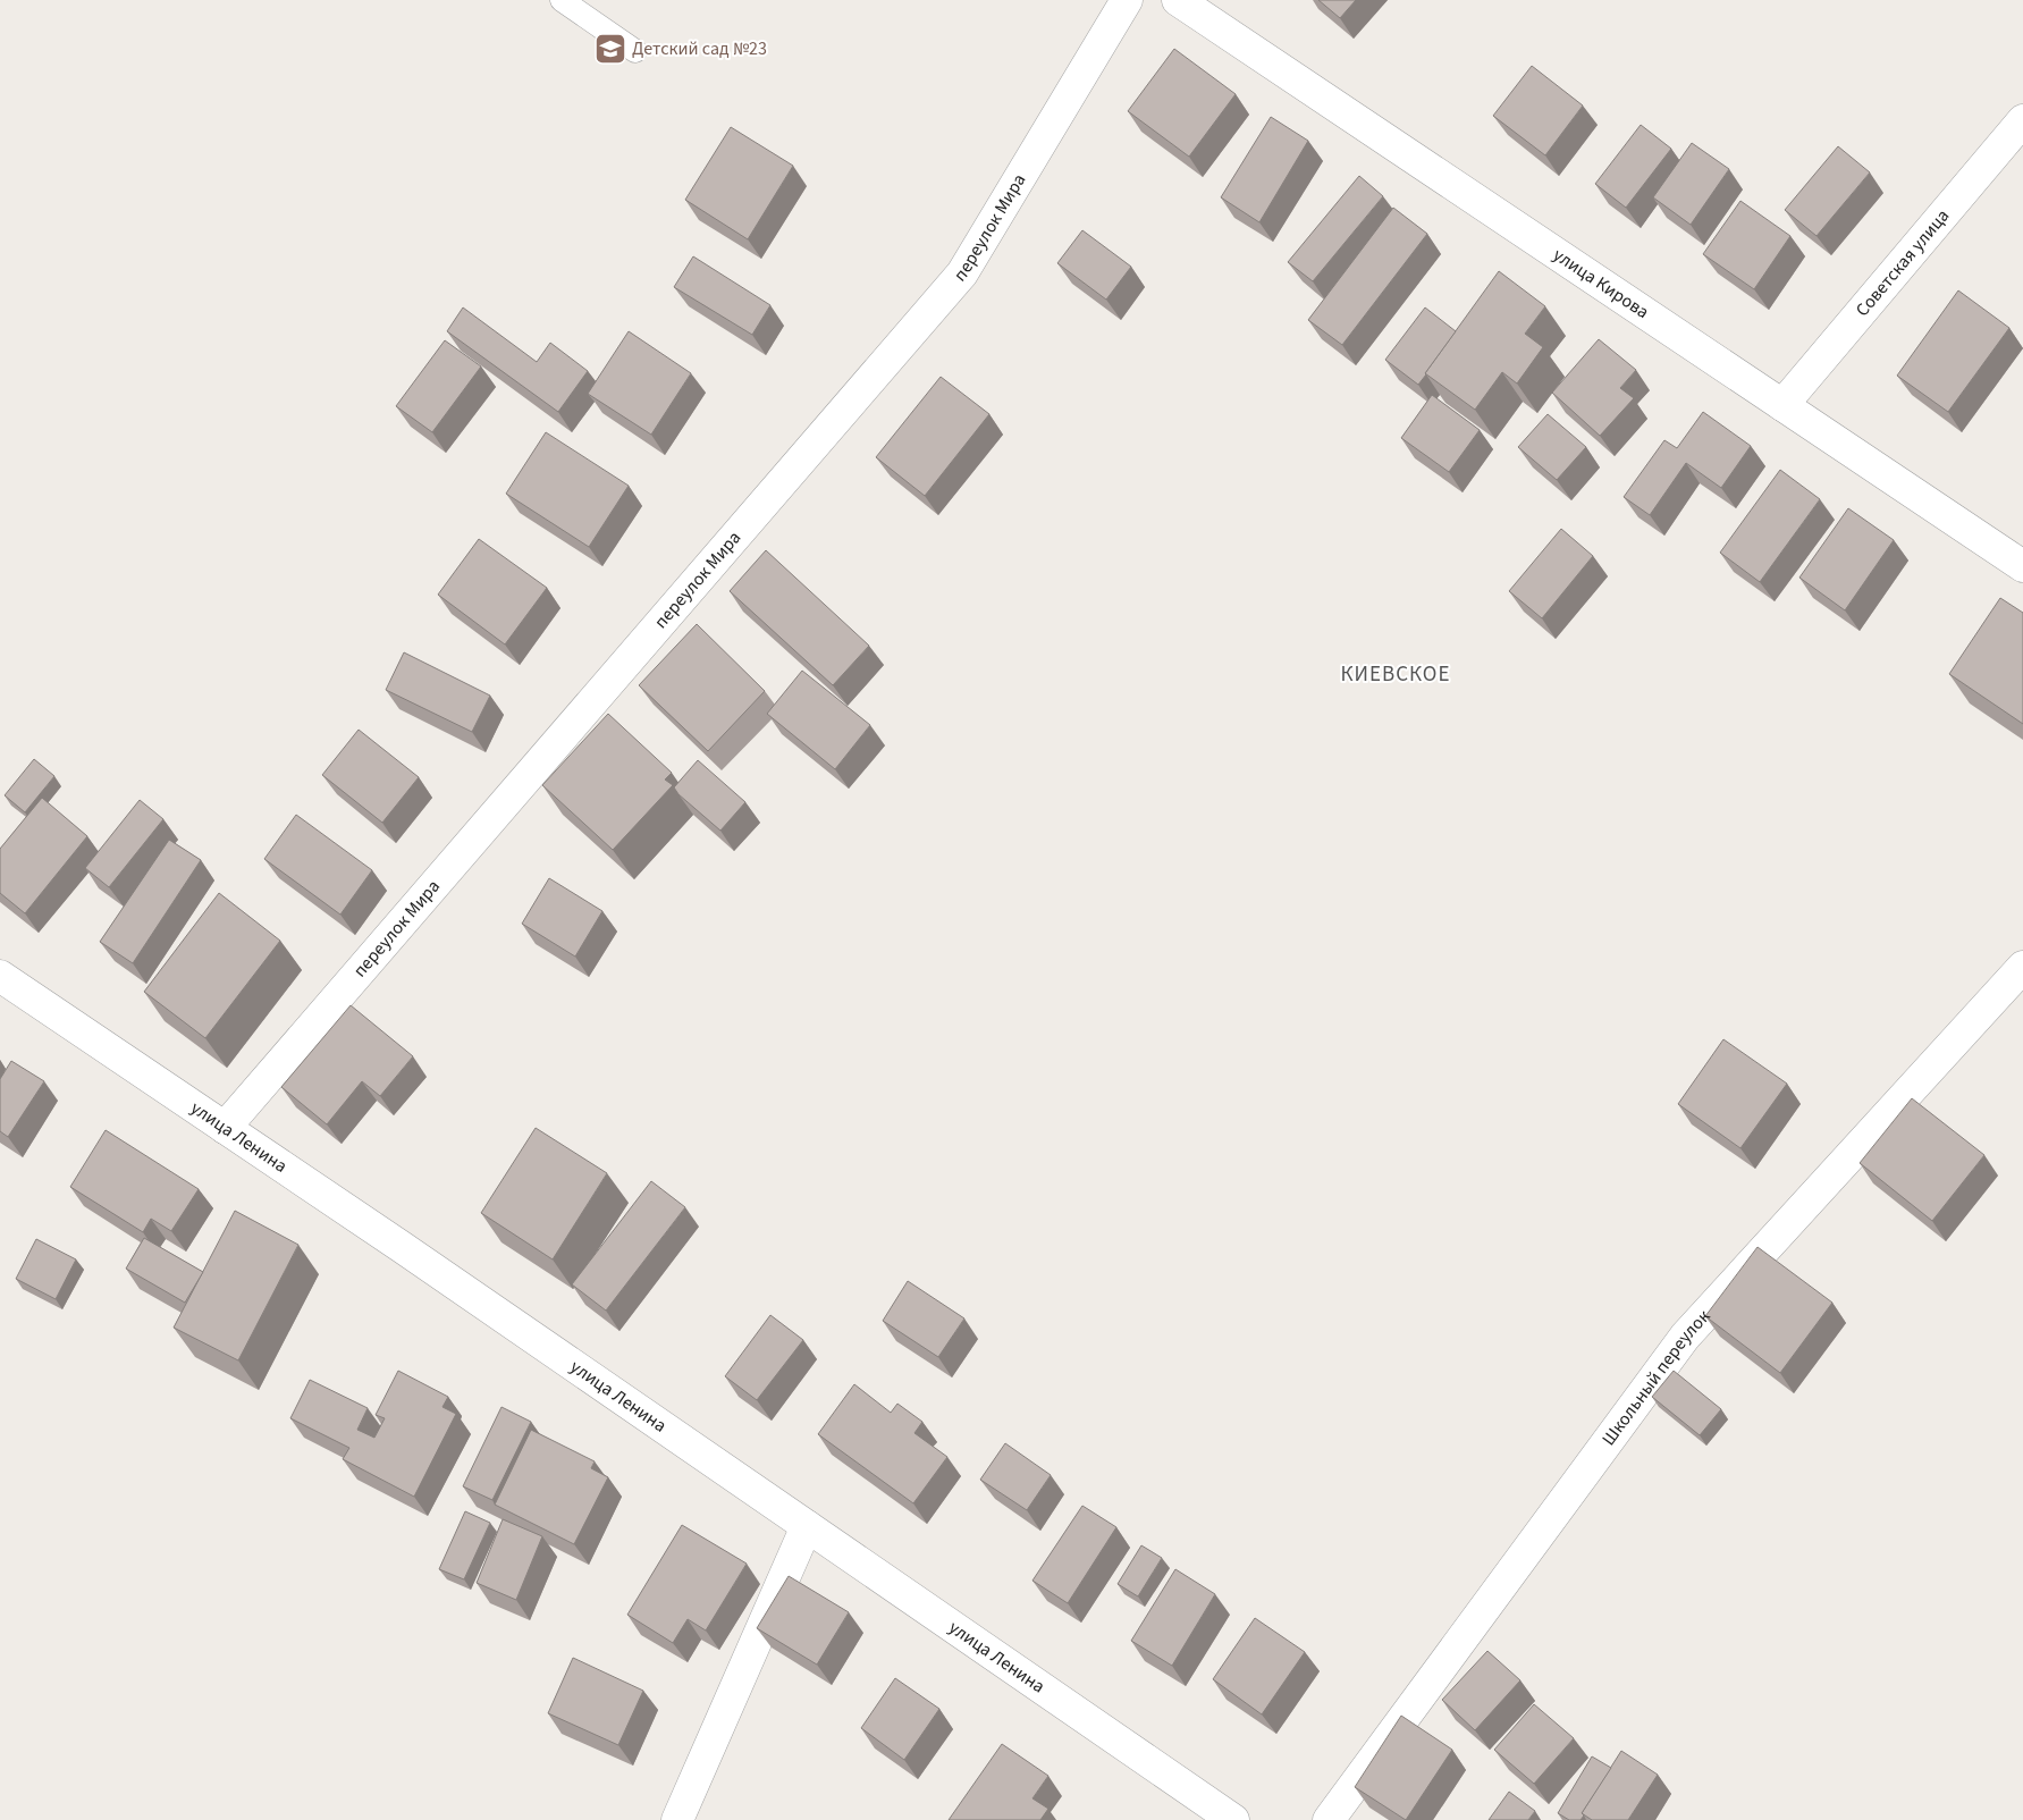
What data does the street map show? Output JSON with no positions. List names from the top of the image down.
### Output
{
  "streets": {
    "street": [
      "переулок Мира",
      "Советская улица",
      "улица Кирова",
      "улица Ленина",
      "Школьный переулок"
    ]
  },
  "crossings": [
    ["переулок Мира", "улица Ленина"],
    ["Советская улица", "улица Кирова"]
  ],
  "districts": ["КИЕВСКОЕ"],
  "places": {
    "school or university": ["Детский сад №23"]
  }
}
